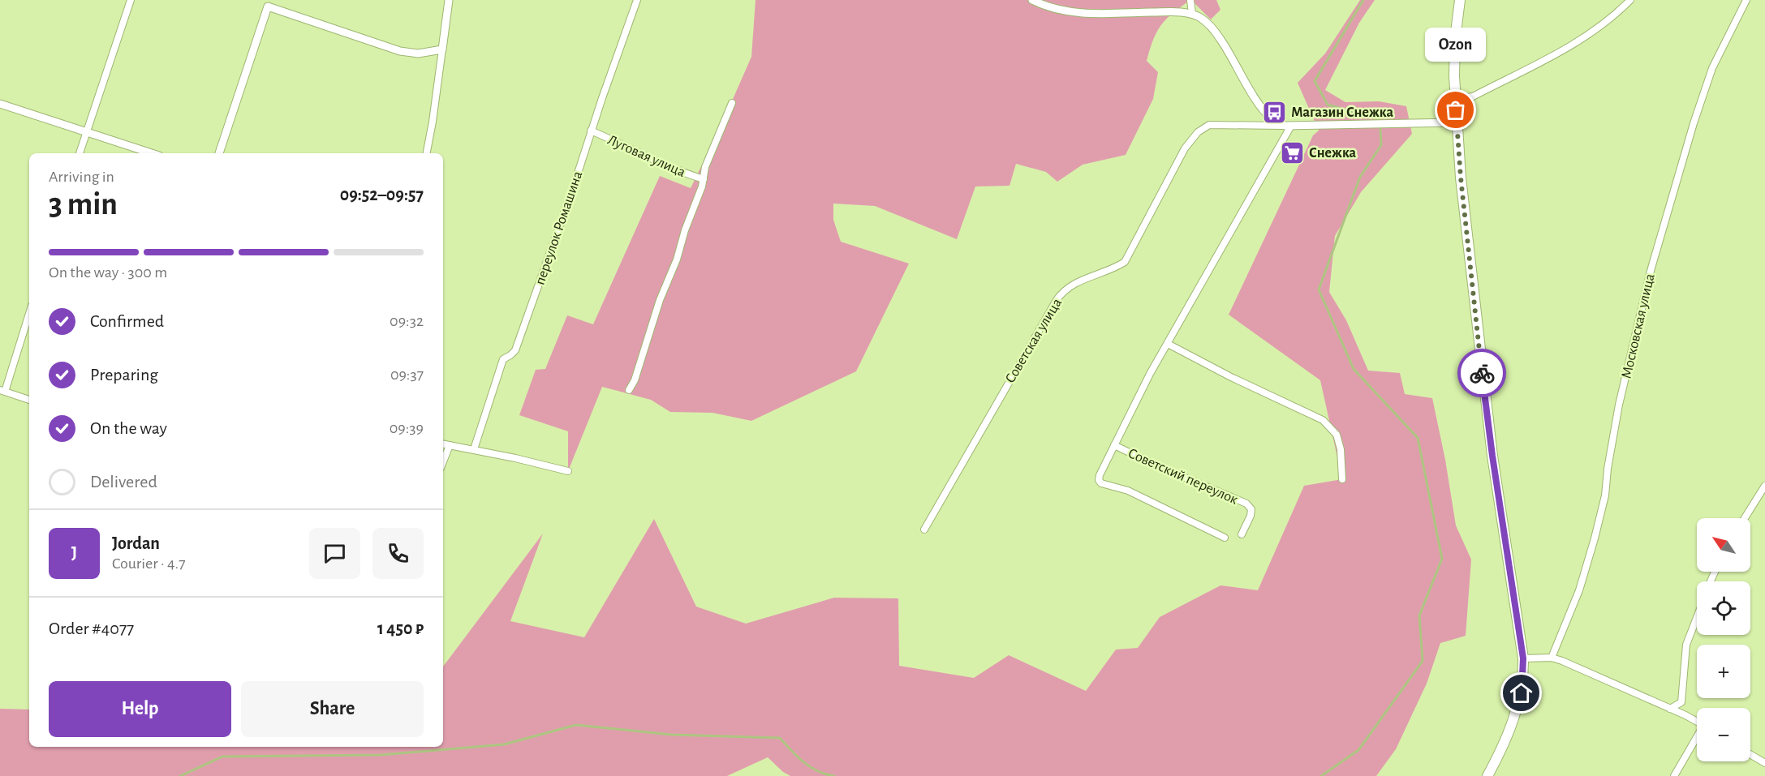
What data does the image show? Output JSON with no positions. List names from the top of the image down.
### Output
{
  "streets": {
    "street": [
      "Луговая улица",
      "переулок Ромашина",
      "Московская улица",
      "Советская улица",
      "Советский переулок"
    ]
  },
  "crossings": [
    ["Луговая улица", "переулок Ромашина"]
  ],
  "places": {
    "other": ["Ozon"],
    "bus stop": ["Магазин Снежка"],
    "supermarket": ["Снежка"]
  },
  "north": "top left",
  "page": {
    "bubble": "Ozon",
    "heading": ["3 min", "Arriving in", "09:52–09:57"],
    "panel": [
      "Jordan",
      "Courier · 4.7",
      "Order #4077",
      "1 450 ₽"
    ],
    "bar": "On the way · 300 m",
    "list": [
      ["Confirmed", "09:32"],
      ["Preparing", "09:37"],
      ["On the way", "09:39"],
      "Delivered"
    ],
    "map_buttons": ["+", "−"],
    "round": "J",
    "buttons": ["Help", "Share"]
  }
}
